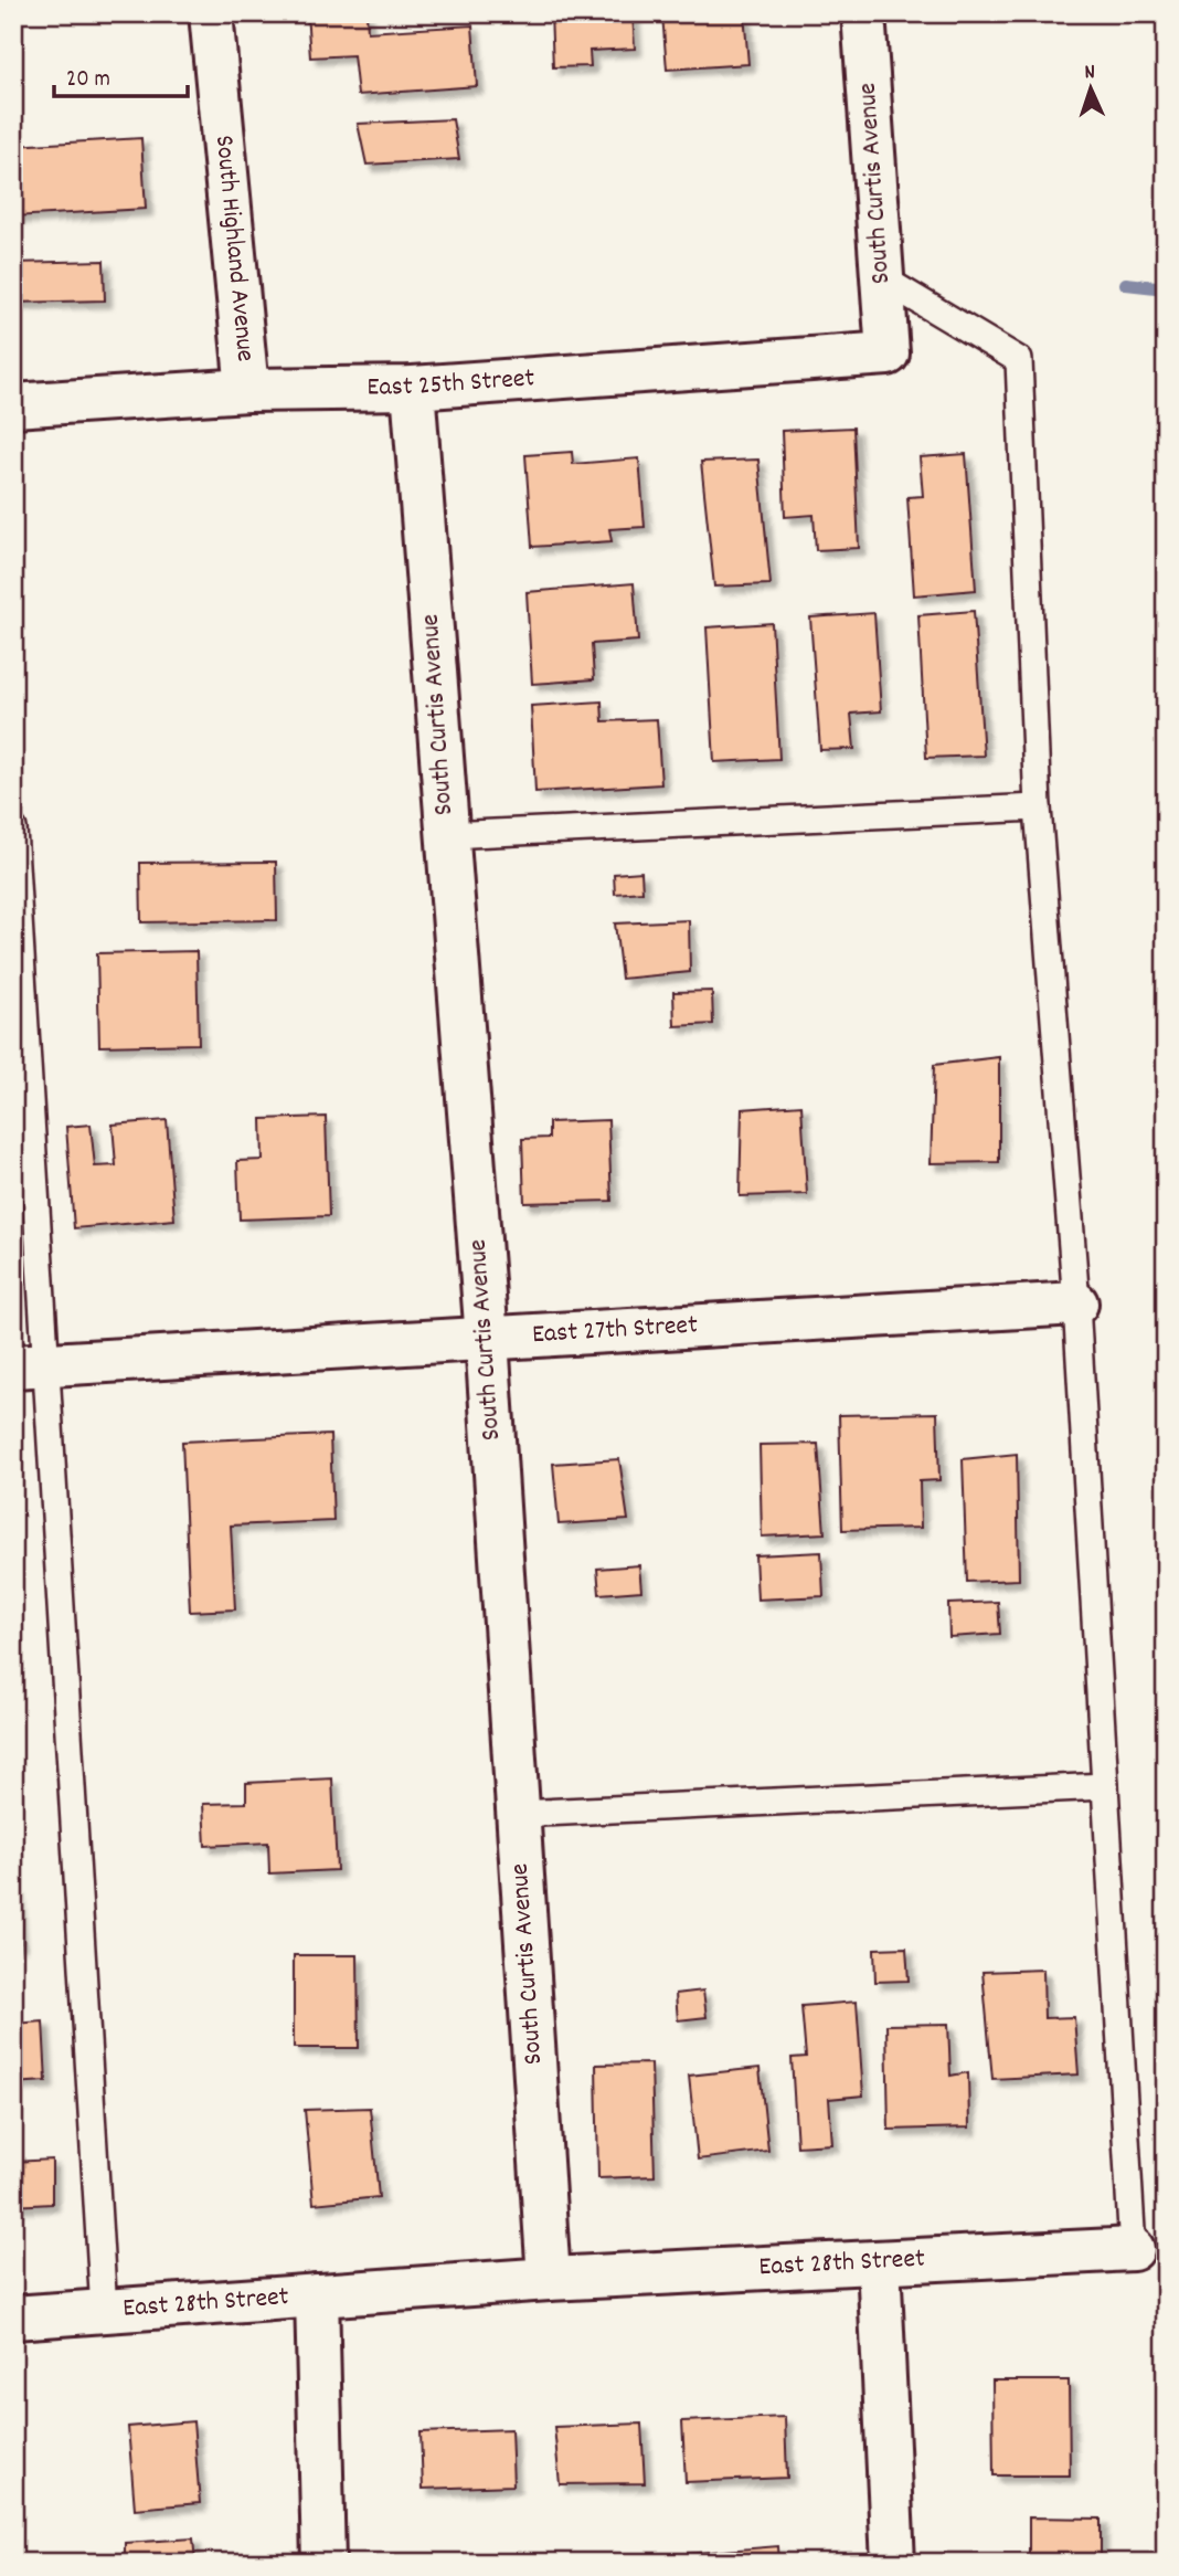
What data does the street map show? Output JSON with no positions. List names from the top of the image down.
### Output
{
  "streets": {
    "street": [
      "South Curtis Avenue",
      "South Highland Avenue",
      "East 25th Street",
      "East 27th Street",
      "East 28th Street"
    ]
  },
  "crossings": [
    ["South Curtis Avenue", "East 25th Street"],
    ["South Curtis Avenue", "East 27th Street"],
    ["South Curtis Avenue", "East 28th Street"],
    ["South Highland Avenue", "East 25th Street"]
  ],
  "scale_bar": "20 m",
  "north": "top"
}
